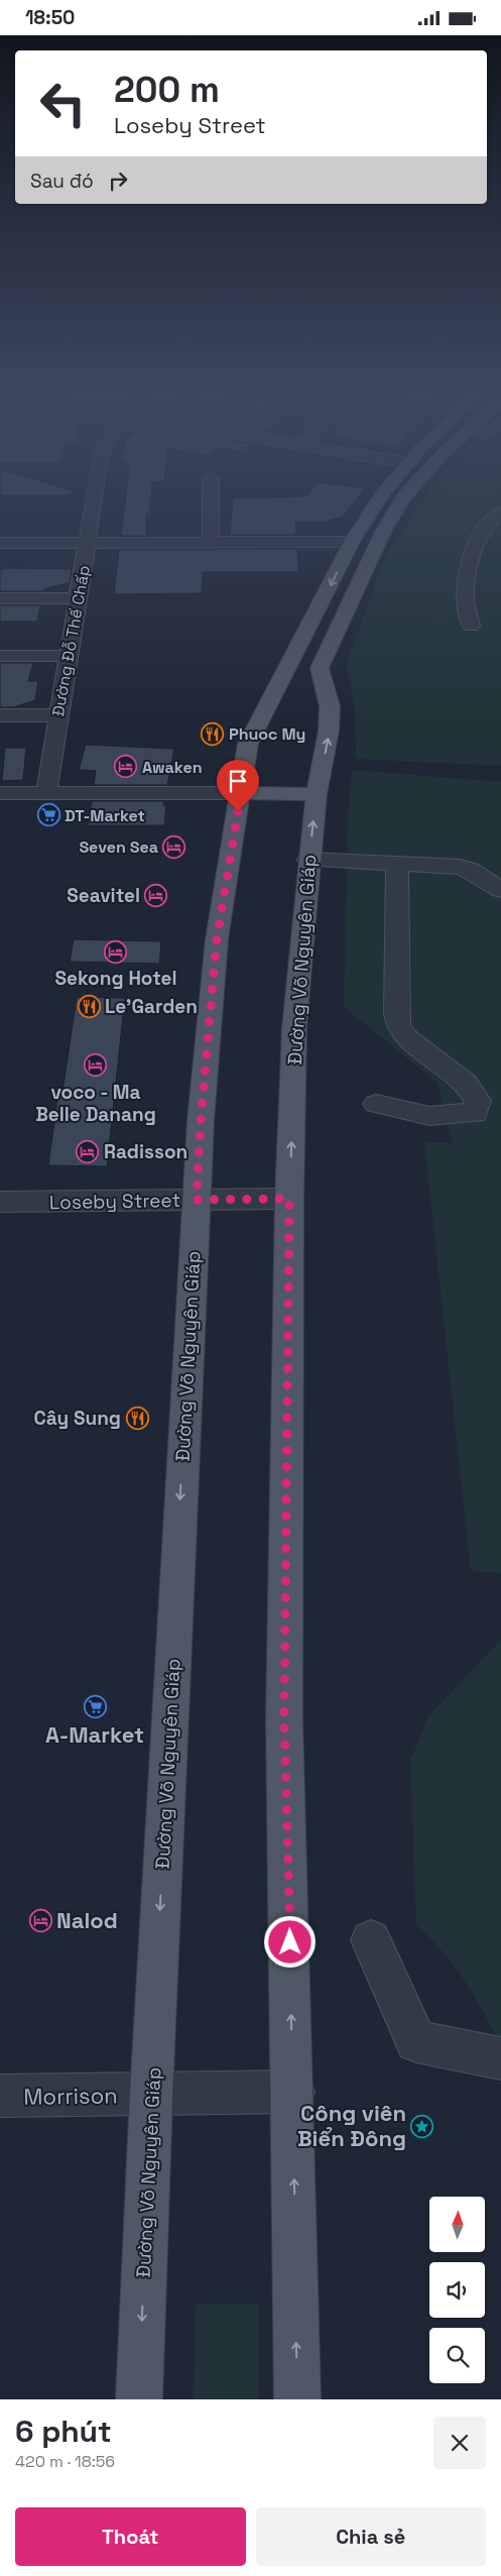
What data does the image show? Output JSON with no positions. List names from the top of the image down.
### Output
{
  "streets": {
    "main road": ["Đường Võ Nguyên Giáp"],
    "street": ["Đường Đỗ Thế Chấp", "Loseby Street", "Morrison"]
  },
  "crossings": [
    ["Đường Võ Nguyên Giáp", "Loseby Street"],
    ["Đường Võ Nguyên Giáp", "Morrison"]
  ],
  "places": {
    "restaurant": ["Phuoc My", "Le’Garden", "Cây Sung"],
    "hotel": [
      "Awaken",
      "Seven Sea",
      "Seavitel",
      "Sekong Hotel",
      "voco - Ma Belle Danang",
      "Radisson",
      "Nalod"
    ],
    "supermarket": ["DT-Market", "A-Market"],
    "place": ["Công viên Biển Đông"]
  },
  "north": "top",
  "page": {
    "status": "18:50",
    "turn": ["200 m", "Loseby Street"],
    "then": "Sau đó",
    "heading": ["6 phút", "420 m · 18:56"],
    "buttons": ["Thoát", "Chia sẻ"]
  }
}
